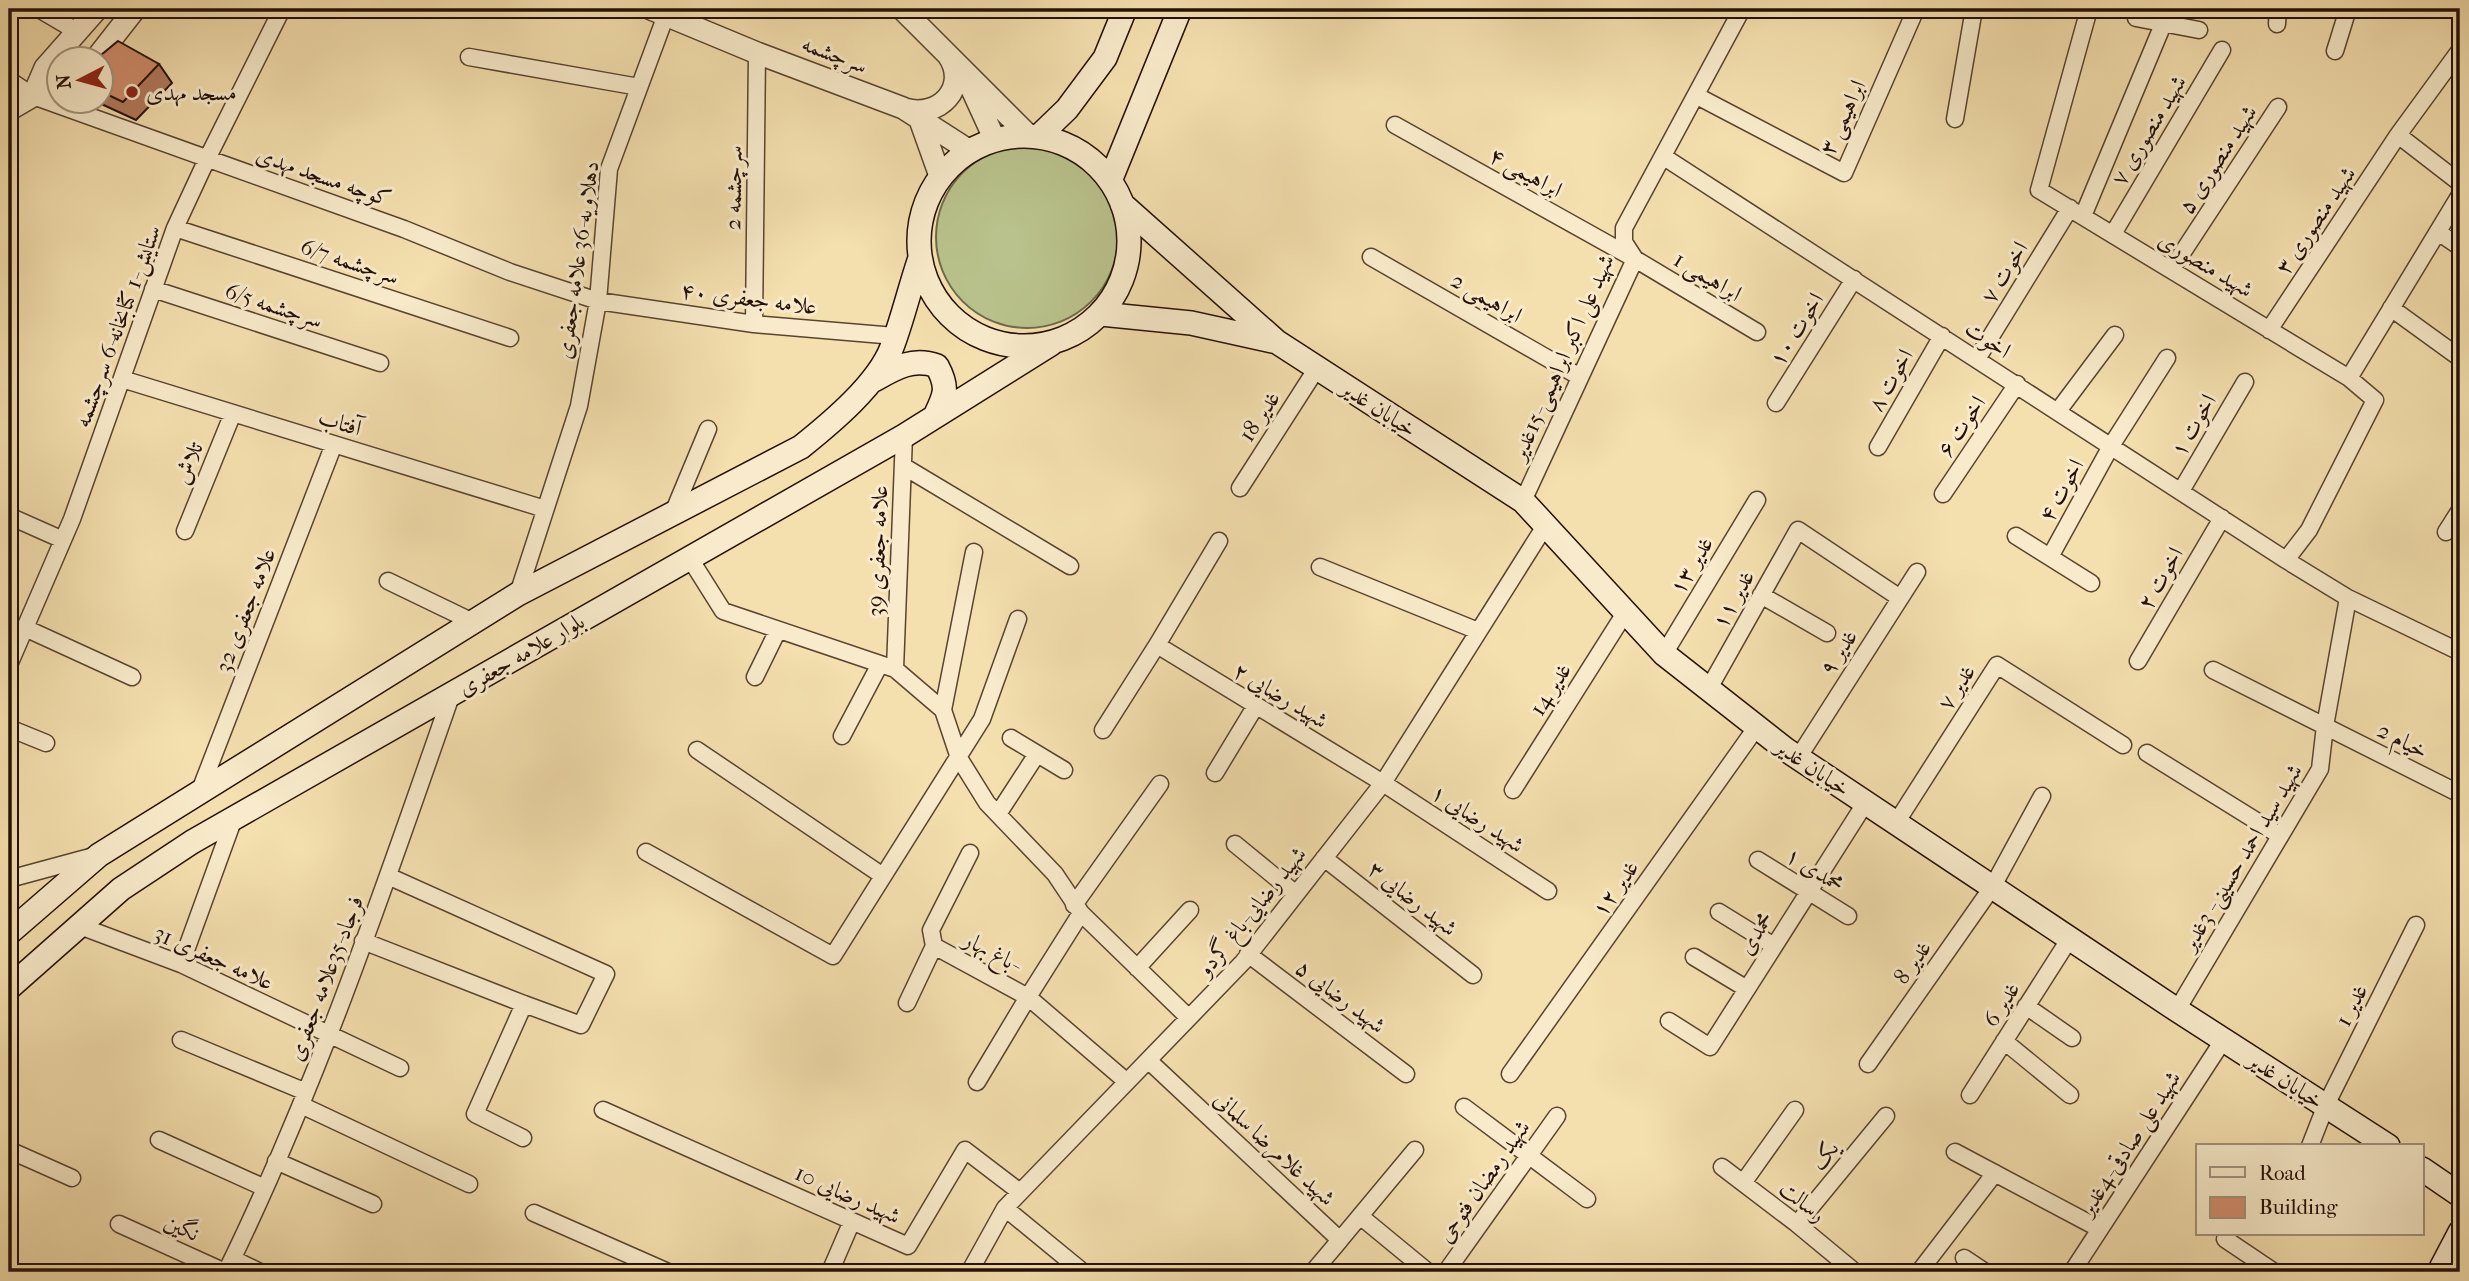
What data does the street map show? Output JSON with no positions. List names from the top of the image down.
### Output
{
  "streets": {
    "main road": ["خیابان غدیر", "بلوار علامه جعفری"],
    "street": [
      "سرچشمه",
      "ابراهیمی ۳",
      "شهید منصوری ۷",
      "شهید منصوری ۵",
      "ابراهیمی ۴",
      "کوچه مسجد مهدی",
      "سرچشمه 2",
      "شهید منصوری ۳",
      "دهلاویه-36 علامه جعفری",
      "سرچشمه 6/7",
      "شهید منصوری",
      "اخوت ۷",
      "ابراهیمی 1",
      "ابراهیمی 2",
      "علامه جعفری ۴۰",
      "سرچشمه 6/5",
      "ستایش-1 کتابخانه-6 سرچشمه",
      "اخوت ۱۰",
      "اخوت",
      "شهید علی اکبر ابراهیمی-15غدیر",
      "اخوت ۸",
      "غدیر 18",
      "آفتاب",
      "اخوت ۱",
      "اخوت ۶",
      "تلاش",
      "اخوت ۴",
      "علامه جعفری 39",
      "غدیر ۱۳",
      "اخوت ۲",
      "غدیر ۱۱",
      "علامه جعفری 32",
      "غدیر ۹",
      "غدیر ۷",
      "غدیر 14",
      "شهید رضایی ۲",
      "2 خیام",
      "شهید رضایی ۱",
      "شهید سید احمد حسینی- 3غدیر",
      "محمدی ۱",
      "غدیر ۱۲",
      "شهید رضایی ۳",
      "شهید رضایی-باغ گردو",
      "محمدی",
      "باغ بهار-",
      "علامه جعفری 31",
      "غدیر 8",
      "فرجاد-35علامه جعفری",
      "شهید رضایی ۵",
      "غدیر 6",
      "غدیر 1",
      "شهید علی صادقی-4غدیر",
      "شهید غلامرضا سلمانی",
      "یک",
      "شهید رمضان فتوحی",
      "شهید رضایی 10",
      "رسالت",
      "نگین"
    ]
  },
  "crossings": [
    ["سرچشمه", "سرچشمه 2"],
    ["سرچشمه", "دهلاویه-36 علامه جعفری"],
    ["ابراهیمی ۳", "شهید علی اکبر ابراهیمی-15غدیر"],
    ["شهید منصوری ۷", "شهید منصوری"],
    ["شهید منصوری ۵", "شهید منصوری"],
    ["ابراهیمی ۴", "ابراهیمی 1"],
    ["ابراهیمی ۴", "شهید علی اکبر ابراهیمی-15غدیر"],
    ["کوچه مسجد مهدی", "دهلاویه-36 علامه جعفری"],
    ["کوچه مسجد مهدی", "علامه جعفری ۴۰"],
    ["کوچه مسجد مهدی", "ستایش-1 کتابخانه-6 سرچشمه"],
    ["سرچشمه 2", "علامه جعفری ۴۰"],
    ["شهید منصوری ۳", "شهید منصوری"],
    ["دهلاویه-36 علامه جعفری", "علامه جعفری ۴۰"],
    ["دهلاویه-36 علامه جعفری", "آفتاب"],
    ["سرچشمه 6/7", "ستایش-1 کتابخانه-6 سرچشمه"],
    ["شهید منصوری", "اخوت ۷"],
    ["اخوت ۷", "اخوت"],
    ["ابراهیمی 1", "شهید علی اکبر ابراهیمی-15غدیر"],
    ["ابراهیمی 2", "شهید علی اکبر ابراهیمی-15غدیر"],
    ["سرچشمه 6/5", "ستایش-1 کتابخانه-6 سرچشمه"],
    ["ستایش-1 کتابخانه-6 سرچشمه", "آفتاب"],
    ["اخوت ۱۰", "اخوت"],
    ["اخوت", "شهید علی اکبر ابراهیمی-15غدیر"],
    ["اخوت", "اخوت ۸"],
    ["اخوت", "اخوت ۱"],
    ["اخوت", "اخوت ۶"],
    ["اخوت", "اخوت ۴"],
    ["اخوت", "اخوت ۲"],
    ["شهید علی اکبر ابراهیمی-15غدیر", "خیابان غدیر"],
    ["خیابان غدیر", "غدیر 18"],
    ["خیابان غدیر", "غدیر ۱۳"],
    ["خیابان غدیر", "غدیر ۱۱"],
    ["خیابان غدیر", "غدیر ۹"],
    ["خیابان غدیر", "غدیر ۷"],
    ["خیابان غدیر", "غدیر 14"],
    ["خیابان غدیر", "شهید سید احمد حسینی- 3غدیر"],
    ["خیابان غدیر", "غدیر ۱۲"],
    ["خیابان غدیر", "شهید رضایی-باغ گردو"],
    ["خیابان غدیر", "محمدی"],
    ["خیابان غدیر", "غدیر 8"],
    ["خیابان غدیر", "غدیر 6"],
    ["خیابان غدیر", "غدیر 1"],
    ["خیابان غدیر", "شهید علی صادقی-4غدیر"],
    ["آفتاب", "تلاش"],
    ["آفتاب", "علامه جعفری 32"],
    ["علامه جعفری 39", "بلوار علامه جعفری"],
    ["غدیر ۱۱", "غدیر ۹"],
    ["بلوار علامه جعفری", "علامه جعفری 31"],
    ["بلوار علامه جعفری", "فرجاد-35علامه جعفری"],
    ["شهید رضایی ۲", "شهید رضایی ۱"],
    ["شهید رضایی ۲", "شهید رضایی-باغ گردو"],
    ["2 خیام", "شهید سید احمد حسینی- 3غدیر"],
    ["شهید رضایی ۱", "شهید رضایی-باغ گردو"],
    ["محمدی ۱", "محمدی"],
    ["شهید رضایی ۳", "شهید رضایی-باغ گردو"],
    ["شهید رضایی-باغ گردو", "باغ بهار-"],
    ["شهید رضایی-باغ گردو", "شهید رضایی ۵"],
    ["شهید رضایی-باغ گردو", "شهید غلامرضا سلمانی"],
    ["شهید رضایی-باغ گردو", "شهید رضایی 10"],
    ["علامه جعفری 31", "فرجاد-35علامه جعفری"],
    ["فرجاد-35علامه جعفری", "نگین"],
    ["یک", "رسالت"]
  ],
  "places": ["مسجد مهدی"],
  "legend": ["Road", "Building"],
  "north": "left"
}
